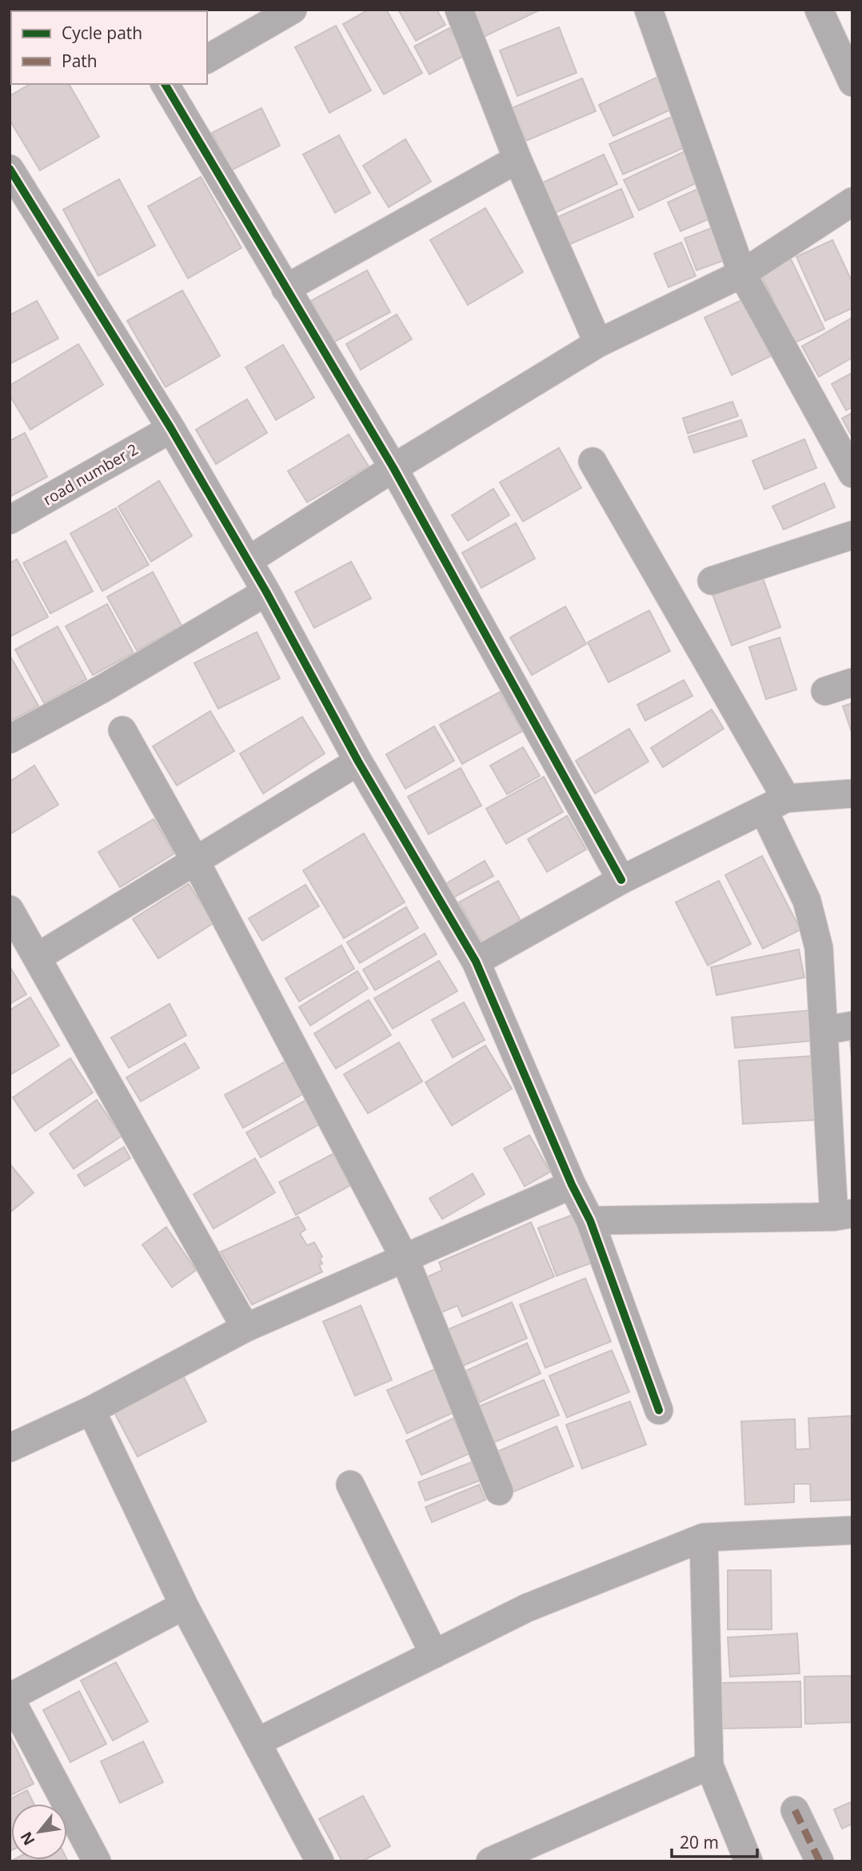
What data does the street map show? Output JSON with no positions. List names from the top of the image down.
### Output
{
  "streets": {
    "street": ["road number 2"]
  },
  "legend": ["Cycle path", "Path"],
  "scale_bar": "20 m",
  "north": "bottom left"
}
